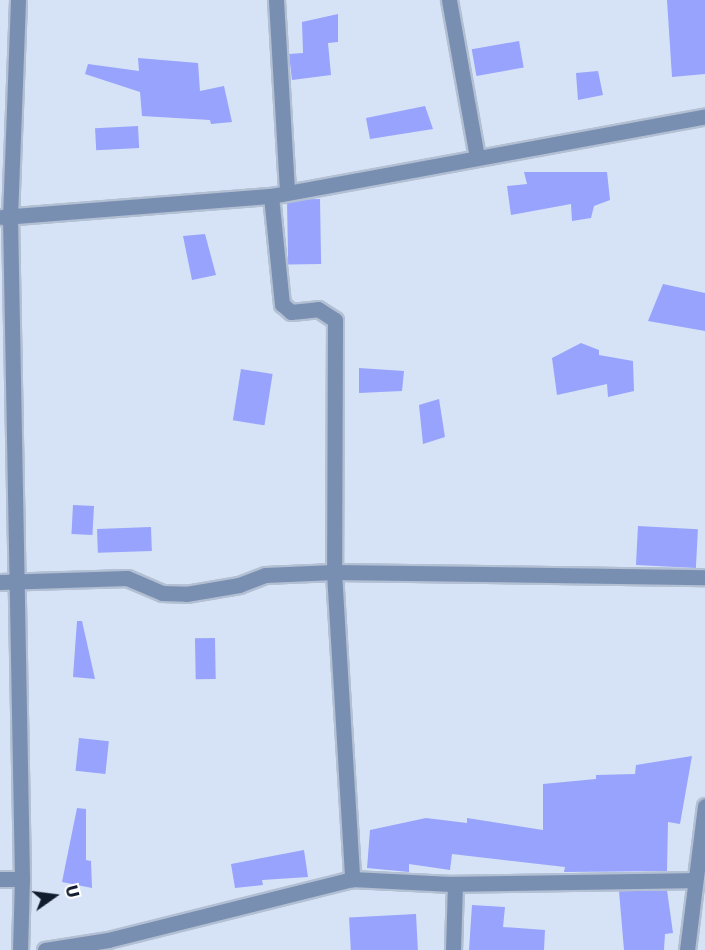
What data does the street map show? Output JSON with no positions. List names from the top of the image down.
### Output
{
  "north": "right"
}
